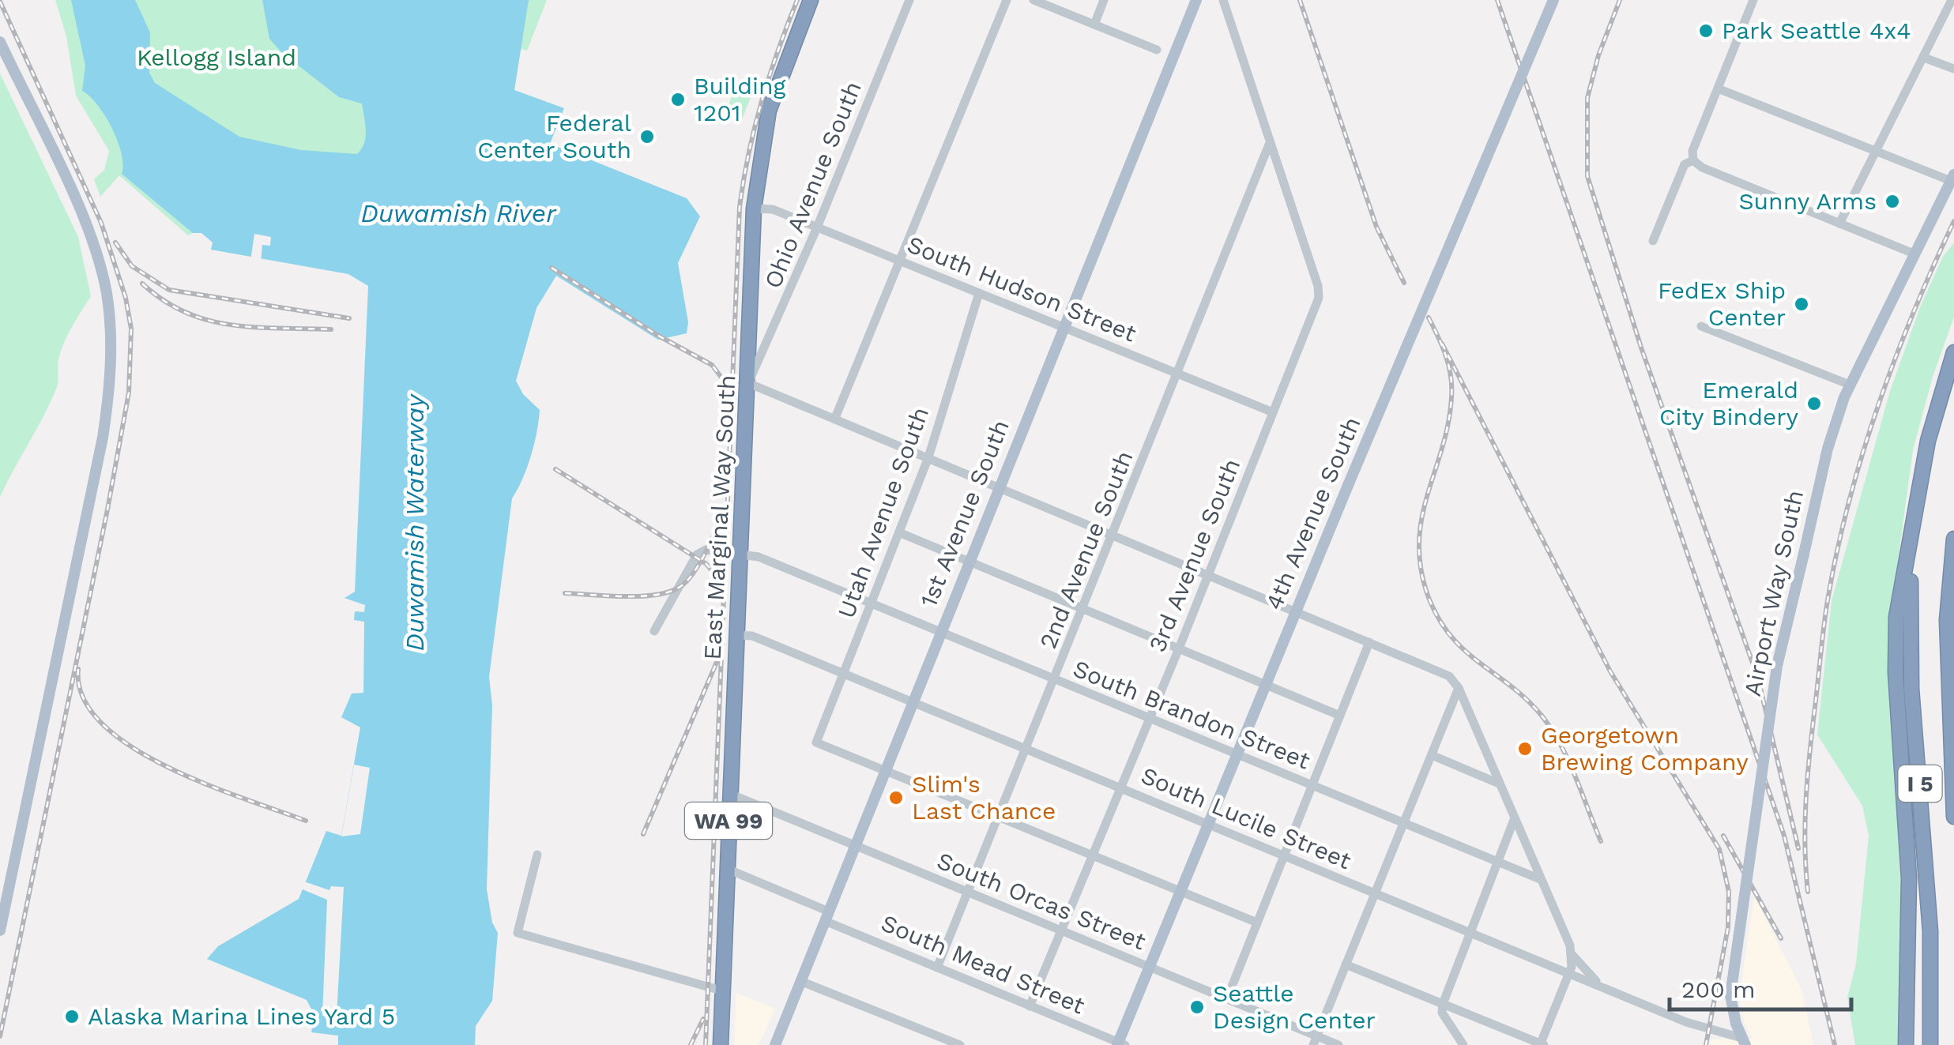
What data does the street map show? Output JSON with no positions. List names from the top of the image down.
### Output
{
  "streets": {
    "highway": ["East Marginal Way South", "I 5", "WA 99"],
    "main road": ["1st Avenue South", "4th Avenue South", "Airport Way South"],
    "street": [
      "Ohio Avenue South",
      "South Hudson Street",
      "Utah Avenue South",
      "2nd Avenue South",
      "3rd Avenue South",
      "South Brandon Street",
      "South Lucile Street",
      "South Orcas Street",
      "South Mead Street"
    ]
  },
  "crossings": [
    ["Ohio Avenue South", "South Hudson Street"],
    ["Ohio Avenue South", "East Marginal Way South"],
    ["South Hudson Street", "Utah Avenue South"],
    ["South Hudson Street", "1st Avenue South"],
    ["South Hudson Street", "East Marginal Way South"],
    ["South Hudson Street", "2nd Avenue South"],
    ["South Hudson Street", "3rd Avenue South"],
    ["Utah Avenue South", "1st Avenue South"],
    ["Utah Avenue South", "South Brandon Street"],
    ["Utah Avenue South", "South Lucile Street"],
    ["1st Avenue South", "South Brandon Street"],
    ["1st Avenue South", "South Lucile Street"],
    ["1st Avenue South", "South Orcas Street"],
    ["1st Avenue South", "South Mead Street"],
    ["4th Avenue South", "South Brandon Street"],
    ["4th Avenue South", "South Lucile Street"],
    ["4th Avenue South", "South Orcas Street"],
    ["4th Avenue South", "South Mead Street"],
    ["East Marginal Way South", "South Brandon Street"],
    ["East Marginal Way South", "South Lucile Street"],
    ["East Marginal Way South", "South Orcas Street"],
    ["East Marginal Way South", "South Mead Street"],
    ["2nd Avenue South", "3rd Avenue South"],
    ["2nd Avenue South", "South Brandon Street"],
    ["2nd Avenue South", "South Lucile Street"],
    ["2nd Avenue South", "South Orcas Street"],
    ["2nd Avenue South", "South Mead Street"],
    ["3rd Avenue South", "South Brandon Street"],
    ["3rd Avenue South", "South Lucile Street"],
    ["3rd Avenue South", "South Orcas Street"],
    ["3rd Avenue South", "South Mead Street"],
    ["Airport Way South", "South Lucile Street"]
  ],
  "water": ["Duwamish River", "Duwamish Waterway"],
  "parks": ["Kellogg Island"],
  "places": [
    "Park Seattle 4x4",
    "Building 1201",
    "Federal Center South",
    "Sunny Arms",
    "FedEx Ship Center",
    "Emerald City Bindery",
    "Georgetown Brewing Company",
    "Slim's Last Chance",
    "Seattle Design Center",
    "Alaska Marina Lines Yard 5"
  ],
  "scale_bar": "200 m"
}
